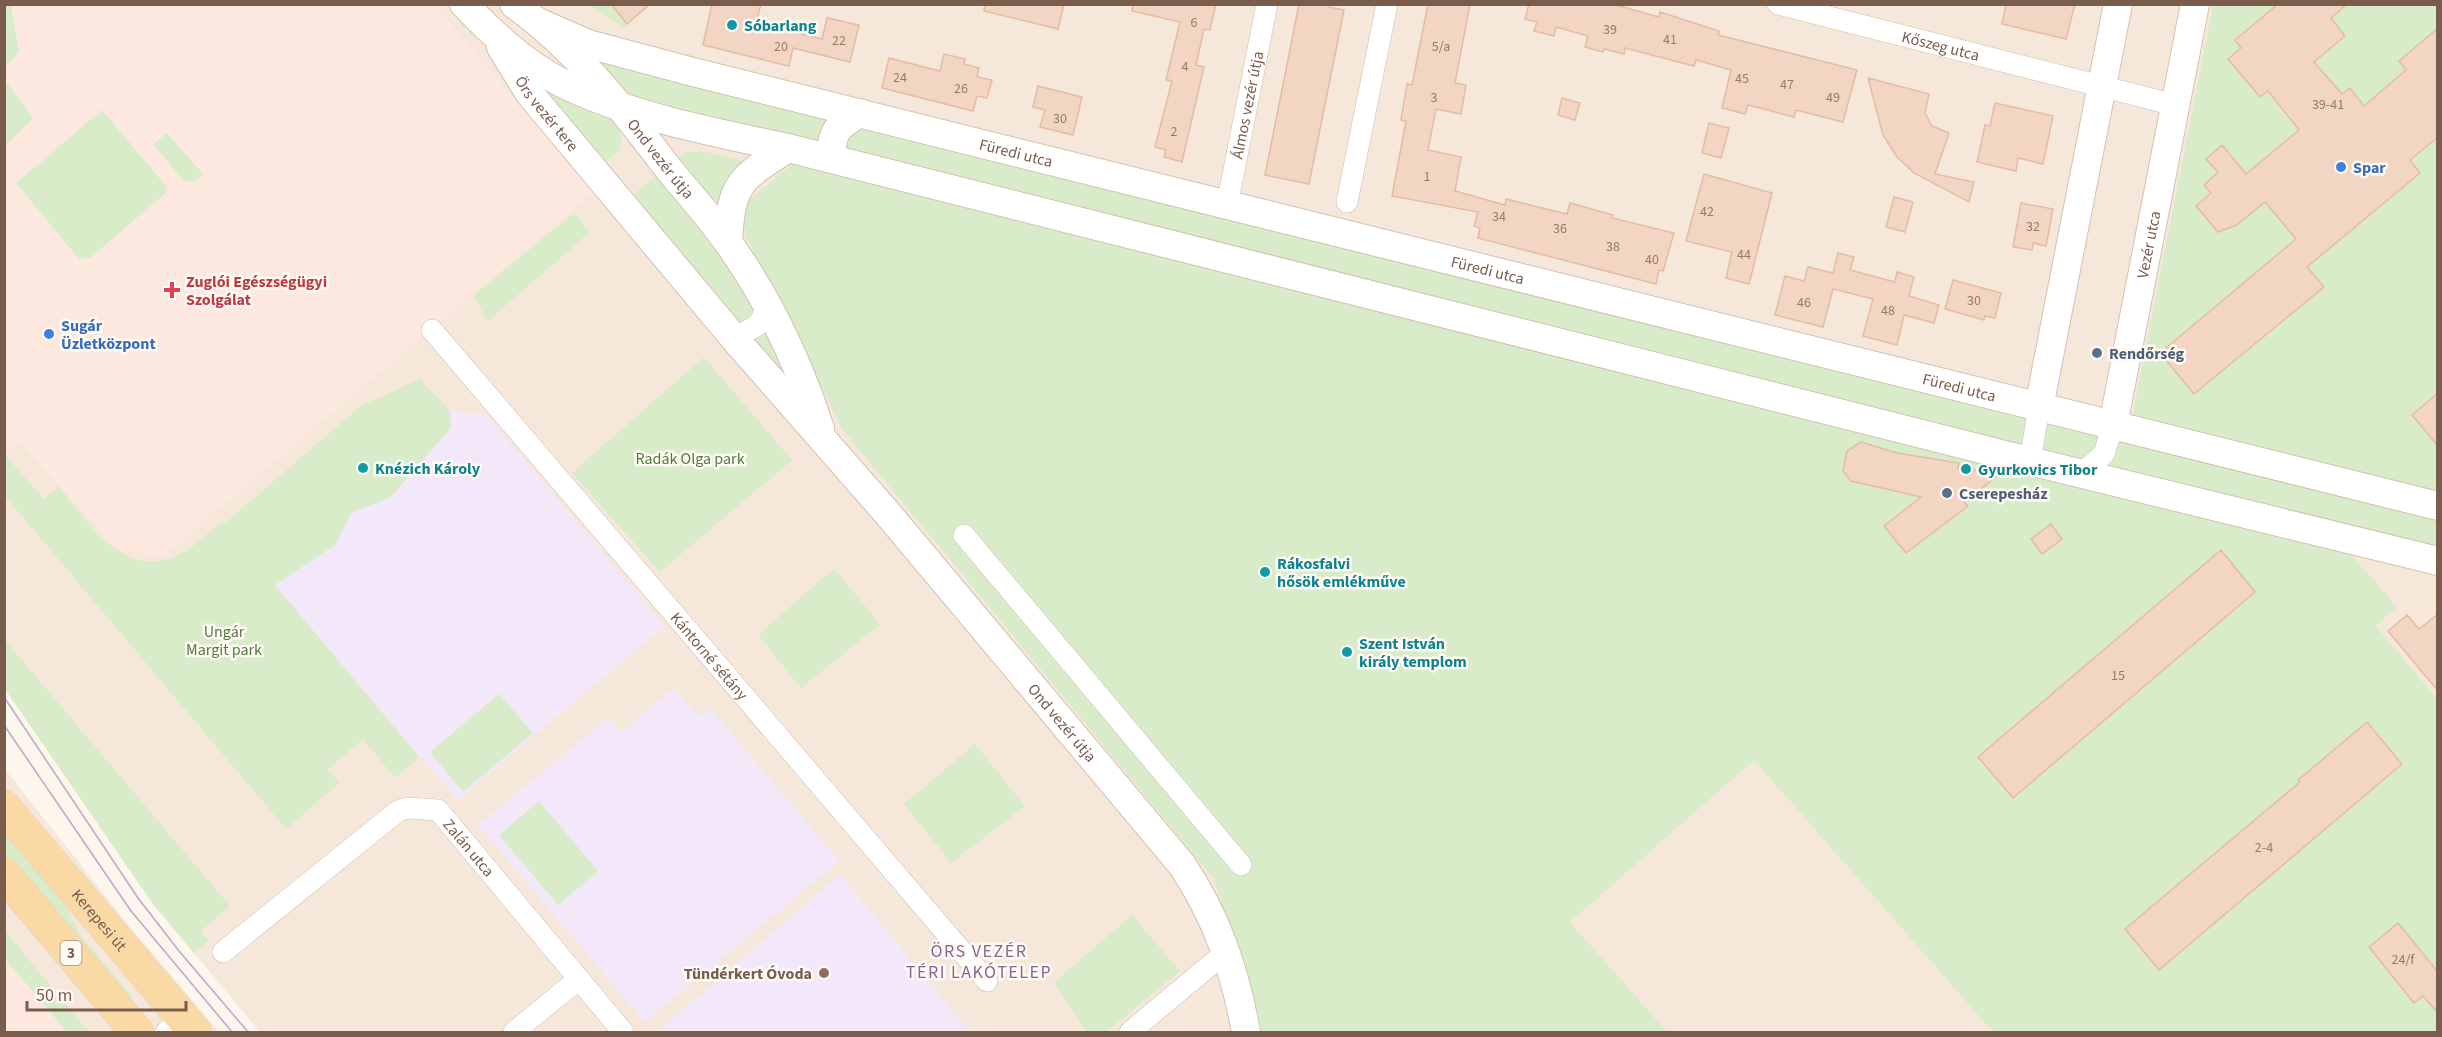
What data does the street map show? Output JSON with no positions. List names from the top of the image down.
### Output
{
  "streets": {
    "main road": [
      "Örs vezér tere",
      "Füredi utca",
      "Ond vezér útja",
      "Vezér utca",
      "Kerepesi út",
      "3"
    ],
    "street": [
      "Kőszeg utca",
      "Álmos vezér útja",
      "Kántorné sétány",
      "Zalán utca"
    ]
  },
  "crossings": [
    ["Kőszeg utca", "Vezér utca"],
    ["Álmos vezér útja", "Füredi utca"],
    ["Örs vezér tere", "Ond vezér útja"],
    ["Füredi utca", "Ond vezér útja"],
    ["Füredi utca", "Vezér utca"]
  ],
  "districts": ["ÖRS VEZÉR TÉRI LAKÓTELEP"],
  "parks": ["Radák Olga park", "Ungár Margit park"],
  "places": {
    "other": [
      "Sóbarlang",
      "Spar",
      "Sugár Üzletközpont",
      "Rendőrség",
      "Knézich Károly",
      "Gyurkovics Tibor",
      "Cserepesház",
      "Rákosfalvi hősök emlékműve",
      "Szent István király templom",
      "Tündérkert Óvoda"
    ],
    "health": ["Zuglói Egészségügyi Szolgálat"]
  },
  "house_numbers": [
    "6",
    "39",
    "41",
    "22",
    "20",
    "5/a",
    "4",
    "24",
    "45",
    "47",
    "26",
    "3",
    "49",
    "39-41",
    "30",
    "2",
    "1",
    "42",
    "34",
    "32",
    "36",
    "38",
    "44",
    "40",
    "30",
    "46",
    "48",
    "15",
    "2-4",
    "24/f"
  ],
  "scale_bar": "50 m"
}
